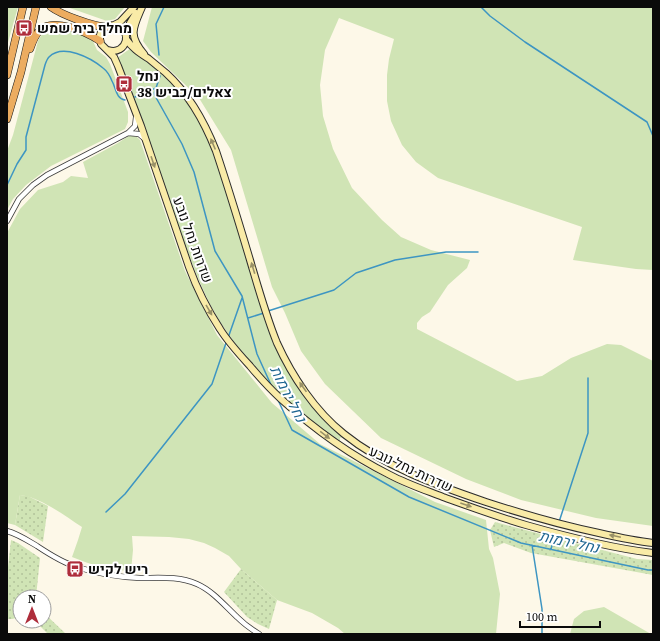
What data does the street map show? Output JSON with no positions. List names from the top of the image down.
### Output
{
  "streets": {
    "main road": ["שדרות נחל נובע"]
  },
  "water": ["נחל ירמות"],
  "places": {
    "bus stop": ["מחלף בית שמש", "נחל צאלים/כביש 38", "ריש לקיש"]
  },
  "scale_bar": "100 m",
  "north": "top"
}
